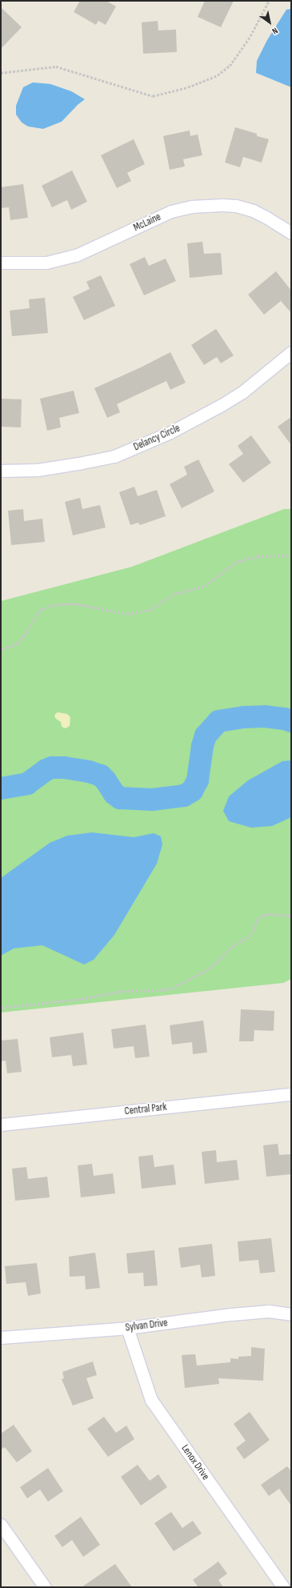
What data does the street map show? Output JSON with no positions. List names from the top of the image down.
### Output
{
  "streets": {
    "street": [
      "McLaine",
      "Delancy Circle",
      "Central Park",
      "Sylvan Drive",
      "Lenox Drive"
    ]
  },
  "crossings": [
    ["Sylvan Drive", "Lenox Drive"]
  ],
  "north": "bottom right"
}
